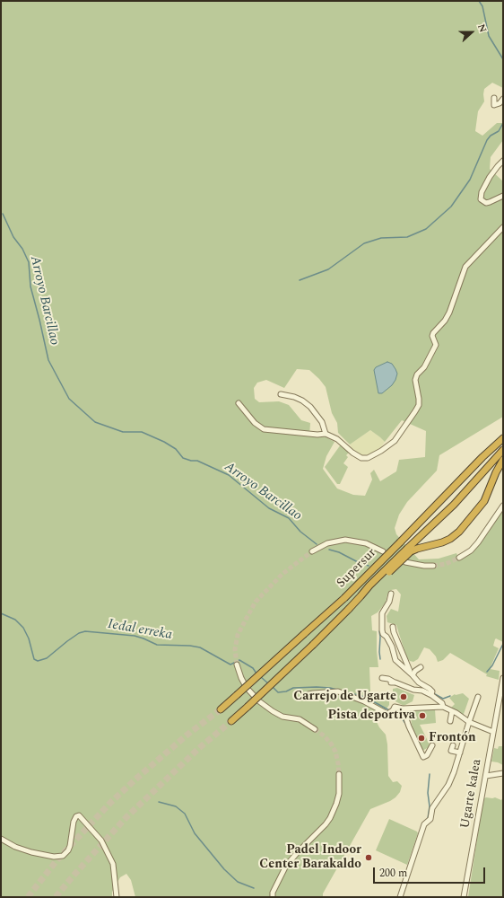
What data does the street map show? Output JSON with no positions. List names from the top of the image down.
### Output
{
  "streets": {
    "highway": ["Supersur"],
    "street": ["Ugarte kalea"]
  },
  "water": ["Arroyo Barcillao", "Iedal erreka"],
  "places": [
    "Carrejo de Ugarte",
    "Pista deportiva",
    "Frontón",
    "Padel Indoor Center Barakaldo"
  ],
  "scale_bar": "200 m",
  "north": "right"
}
